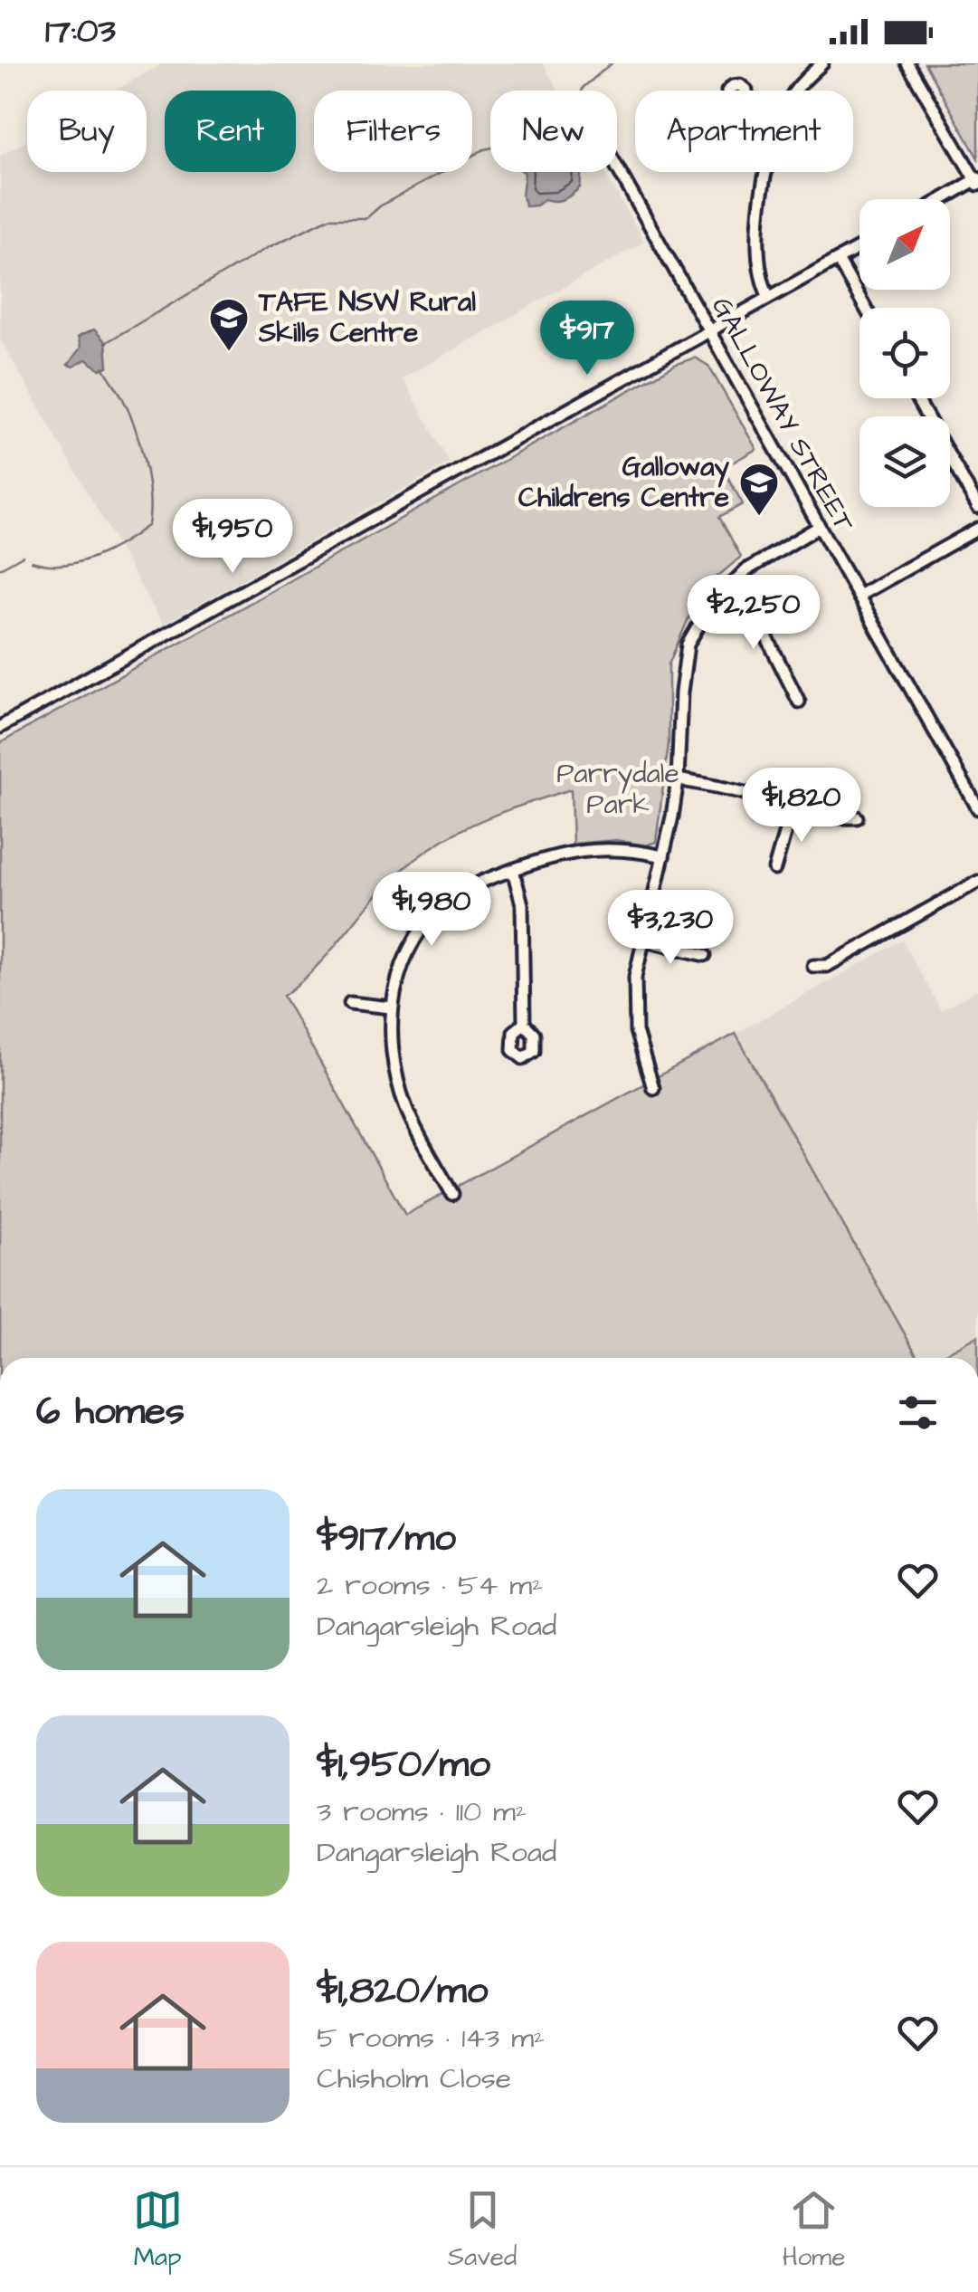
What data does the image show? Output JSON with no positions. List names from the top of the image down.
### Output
{
  "streets": {
    "street": ["GALLOWAY STREET"]
  },
  "parks": ["Parrydale Park"],
  "places": {
    "school or university": ["TAFE NSW Rural Skills Centre", "Galloway Childrens Centre"]
  },
  "north": "top right",
  "page": {
    "status": "17:03",
    "chip": [
      "Buy",
      "Rent",
      "Filters",
      "New",
      "Apartment"
    ],
    "price": [
      "$917",
      "$1,950",
      "$2,250",
      "$1,820",
      "$1,980",
      "$3,230"
    ],
    "heading": "6 homes",
    "list": [
      {
        "name": "$917/mo",
        "note": "2 rooms · 54 m² · Dangarsleigh Road"
      },
      {
        "name": "$1,950/mo",
        "note": "3 rooms · 110 m² · Dangarsleigh Road"
      },
      {
        "name": "$1,820/mo",
        "note": "5 rooms · 143 m² · Chisholm Close"
      }
    ],
    "tabs": ["Map", "Saved", "Home"]
  }
}
